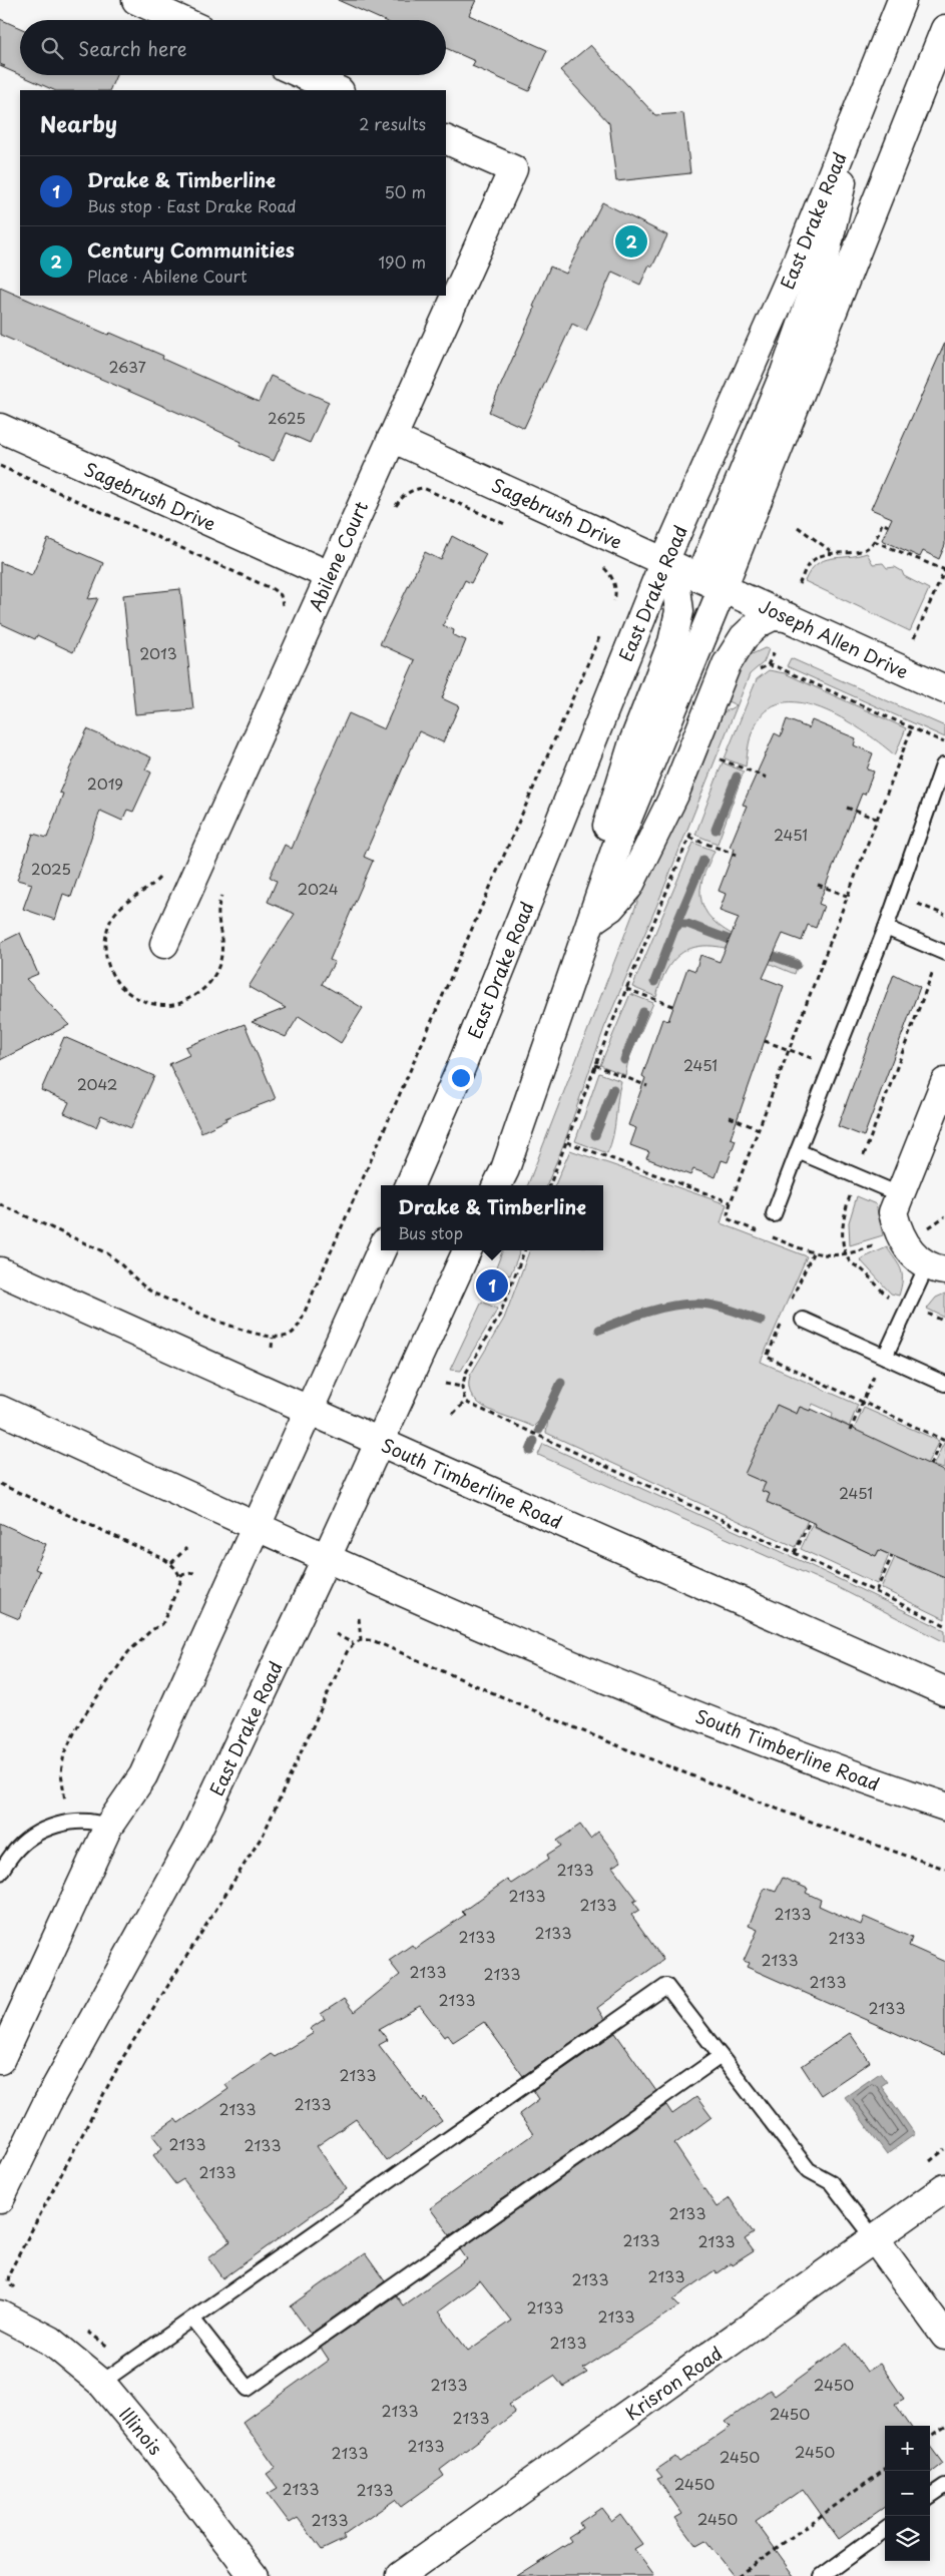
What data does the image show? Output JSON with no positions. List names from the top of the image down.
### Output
{
  "streets": {
    "main road": [
      "East Drake Road",
      "Sagebrush Drive",
      "Abilene Court",
      "Joseph Allen Drive",
      "South Timberline Road",
      "Krisron Road",
      "Illinois"
    ]
  },
  "crossings": [
    ["East Drake Road", "Sagebrush Drive"],
    ["East Drake Road", "South Timberline Road"],
    ["Sagebrush Drive", "Abilene Court"],
    ["Sagebrush Drive", "Joseph Allen Drive"]
  ],
  "house_numbers": [
    "2637",
    "2625",
    "2013",
    "2019",
    "2451",
    "2025",
    "2024",
    "2451",
    "2042",
    "2451",
    "2133",
    "2133",
    "2133",
    "2133",
    "2133",
    "2133",
    "2133",
    "2133",
    "2133",
    "2133",
    "2133",
    "2133",
    "2133",
    "2133",
    "2133",
    "2133",
    "2133",
    "2133",
    "2133",
    "2133",
    "2133",
    "2133",
    "2133",
    "2133",
    "2133",
    "2133",
    "2133",
    "2133",
    "2450",
    "2133",
    "2450",
    "2133",
    "2133",
    "2450",
    "2133",
    "2450",
    "2450",
    "2133",
    "2133",
    "2450",
    "2133"
  ],
  "page": {
    "search": "Search here",
    "heading": ["Nearby", "2 results"],
    "list": [
      {
        "mark": "1",
        "name": "Drake & Timberline",
        "note": "Bus stop · East Drake Road",
        "value": "50 m"
      },
      {
        "mark": "2",
        "name": "Century Communities",
        "note": "Place · Abilene Court",
        "value": "190 m"
      }
    ],
    "pins": ["2", "1"],
    "popup": ["Drake & Timberline", "Bus stop"],
    "map_buttons": ["+", "−"]
  }
}
